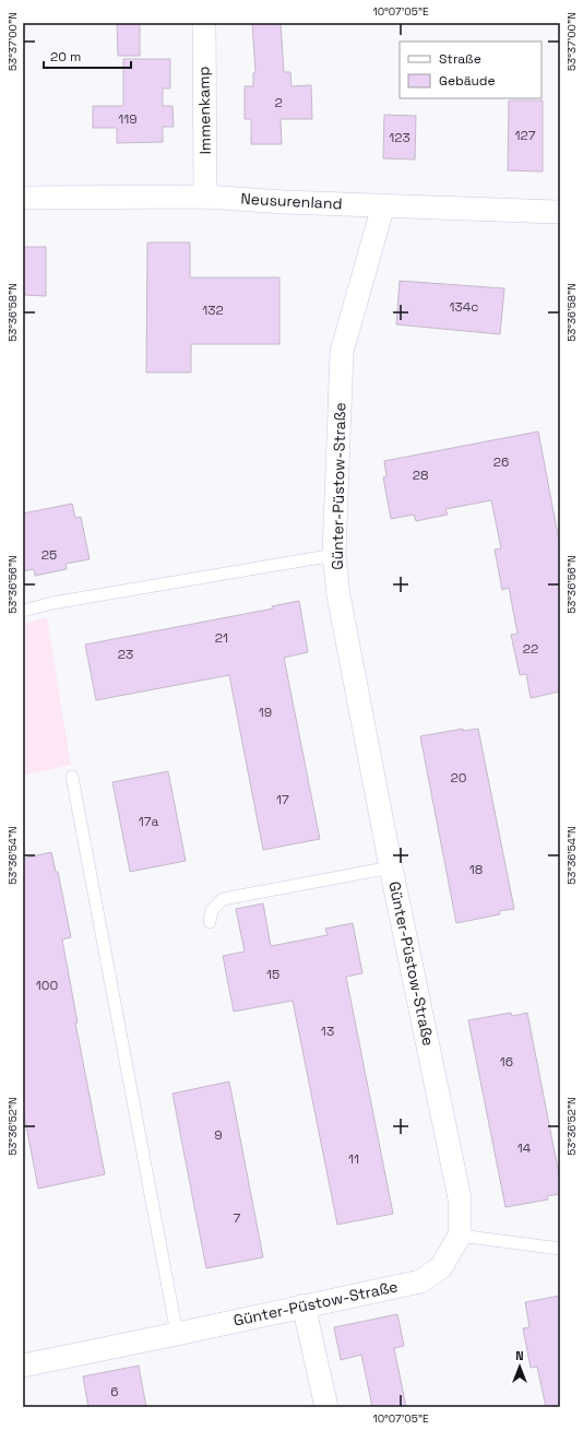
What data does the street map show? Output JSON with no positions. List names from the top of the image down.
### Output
{
  "streets": {
    "street": ["Immenkamp", "Neusurenland", "Günter-Püstow-Straße"]
  },
  "crossings": [
    ["Immenkamp", "Neusurenland"],
    ["Neusurenland", "Günter-Püstow-Straße"]
  ],
  "house_numbers": [
    "2",
    "119",
    "127",
    "123",
    "134c",
    "132",
    "26",
    "28",
    "25",
    "21",
    "22",
    "23",
    "19",
    "20",
    "17",
    "17a",
    "18",
    "15",
    "100",
    "13",
    "16",
    "9",
    "14",
    "11",
    "7",
    "6"
  ],
  "legend": ["Straße", "Gebäude"],
  "scale_bar": "20 m",
  "north": "top",
  "coordinates": [
    "10°07'05\"E",
    "53°37'00\"N",
    "53°36'58\"N",
    "53°36'56\"N",
    "53°36'54\"N",
    "53°36'52\"N"
  ]
}
